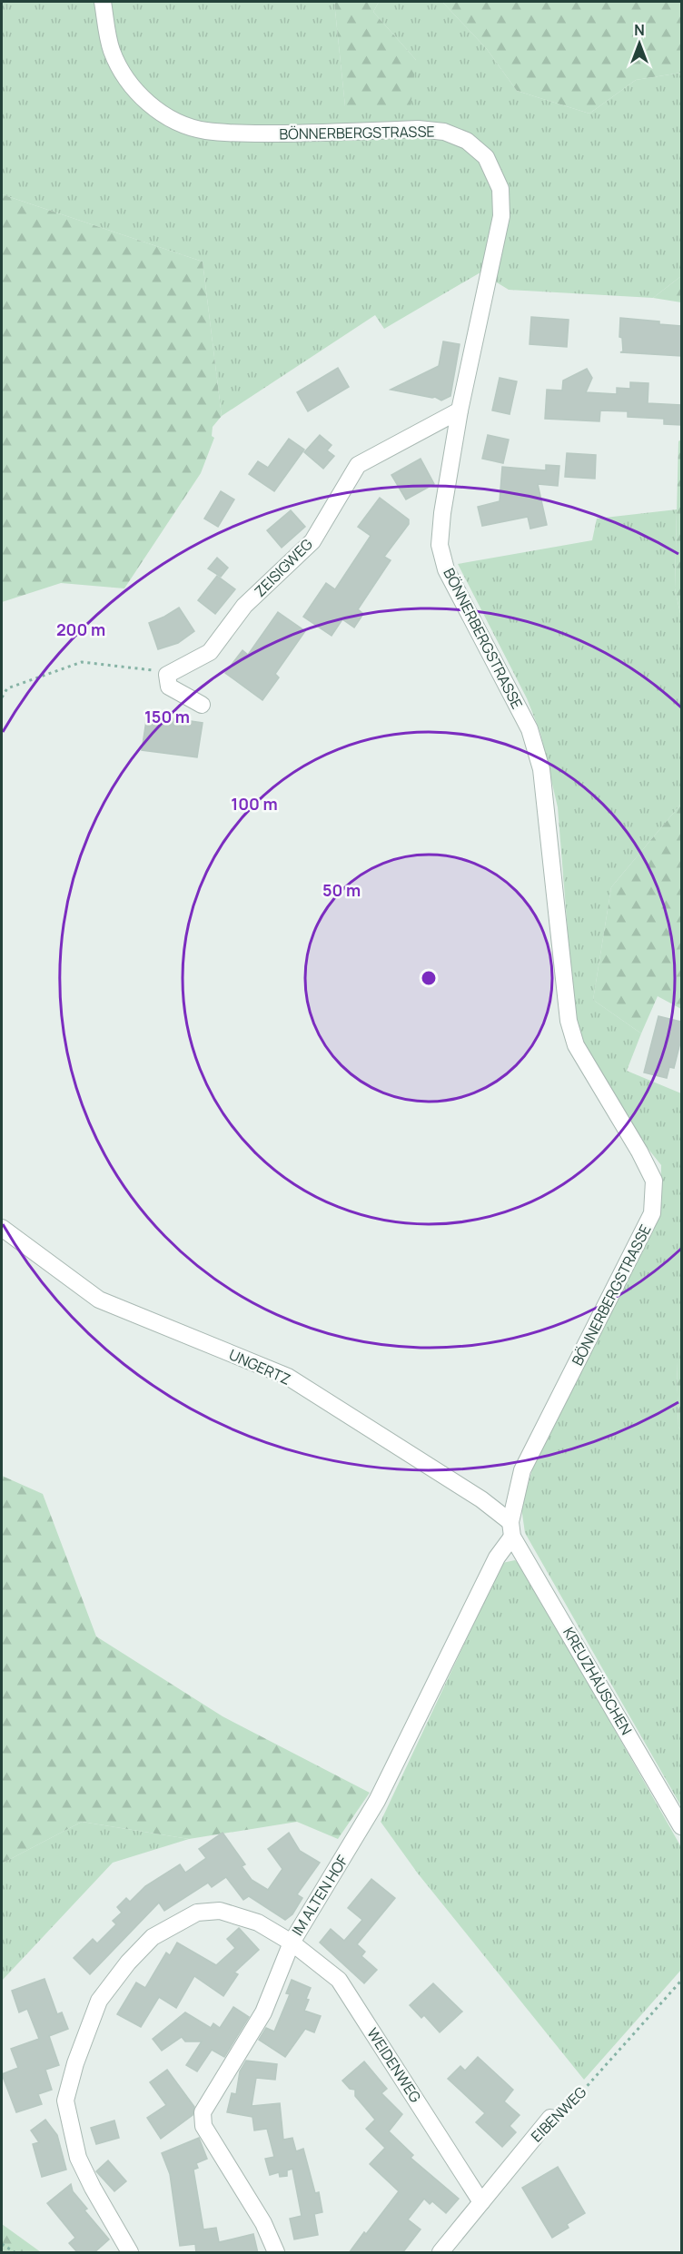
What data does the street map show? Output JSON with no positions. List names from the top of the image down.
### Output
{
  "streets": {
    "street": [
      "BÖNNERBERGSTRASSE",
      "ZEISIGWEG",
      "UNGERTZ",
      "KREUZHÄUSCHEN",
      "IM ALTEN HOF",
      "WEIDENWEG",
      "EIBENWEG"
    ]
  },
  "crossings": [
    ["BÖNNERBERGSTRASSE", "ZEISIGWEG"],
    ["BÖNNERBERGSTRASSE", "UNGERTZ"],
    ["BÖNNERBERGSTRASSE", "KREUZHÄUSCHEN"],
    ["BÖNNERBERGSTRASSE", "IM ALTEN HOF"],
    ["UNGERTZ", "KREUZHÄUSCHEN"],
    ["UNGERTZ", "IM ALTEN HOF"],
    ["KREUZHÄUSCHEN", "IM ALTEN HOF"],
    ["IM ALTEN HOF", "WEIDENWEG"],
    ["WEIDENWEG", "EIBENWEG"]
  ],
  "north": "top",
  "rings": [
    "200 m",
    "150 m",
    "100 m",
    "50 m"
  ]
}
